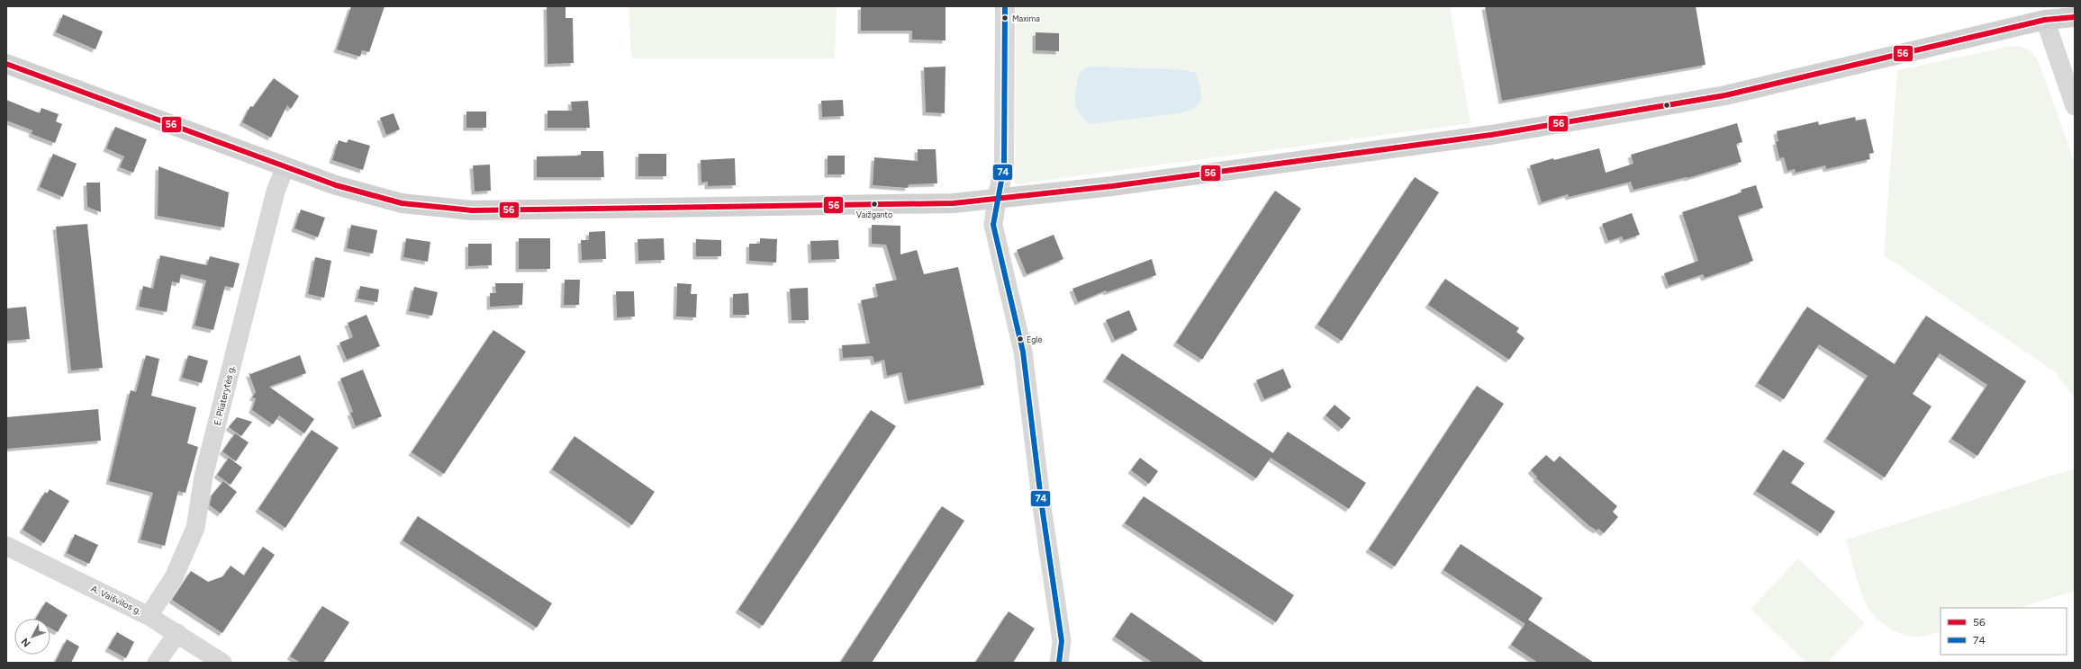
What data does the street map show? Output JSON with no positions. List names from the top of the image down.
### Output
{
  "streets": {
    "street": ["E. Pliaterytės g.", "A. Vaišvilos g."]
  },
  "crossings": [
    ["E. Pliaterytės g.", "A. Vaišvilos g."]
  ],
  "places": ["Maxima", "Vaižganto", "Eglė"],
  "lines": ["transit line 74", "transit line 56"],
  "legend": ["56", "74"],
  "north": "bottom left"
}
